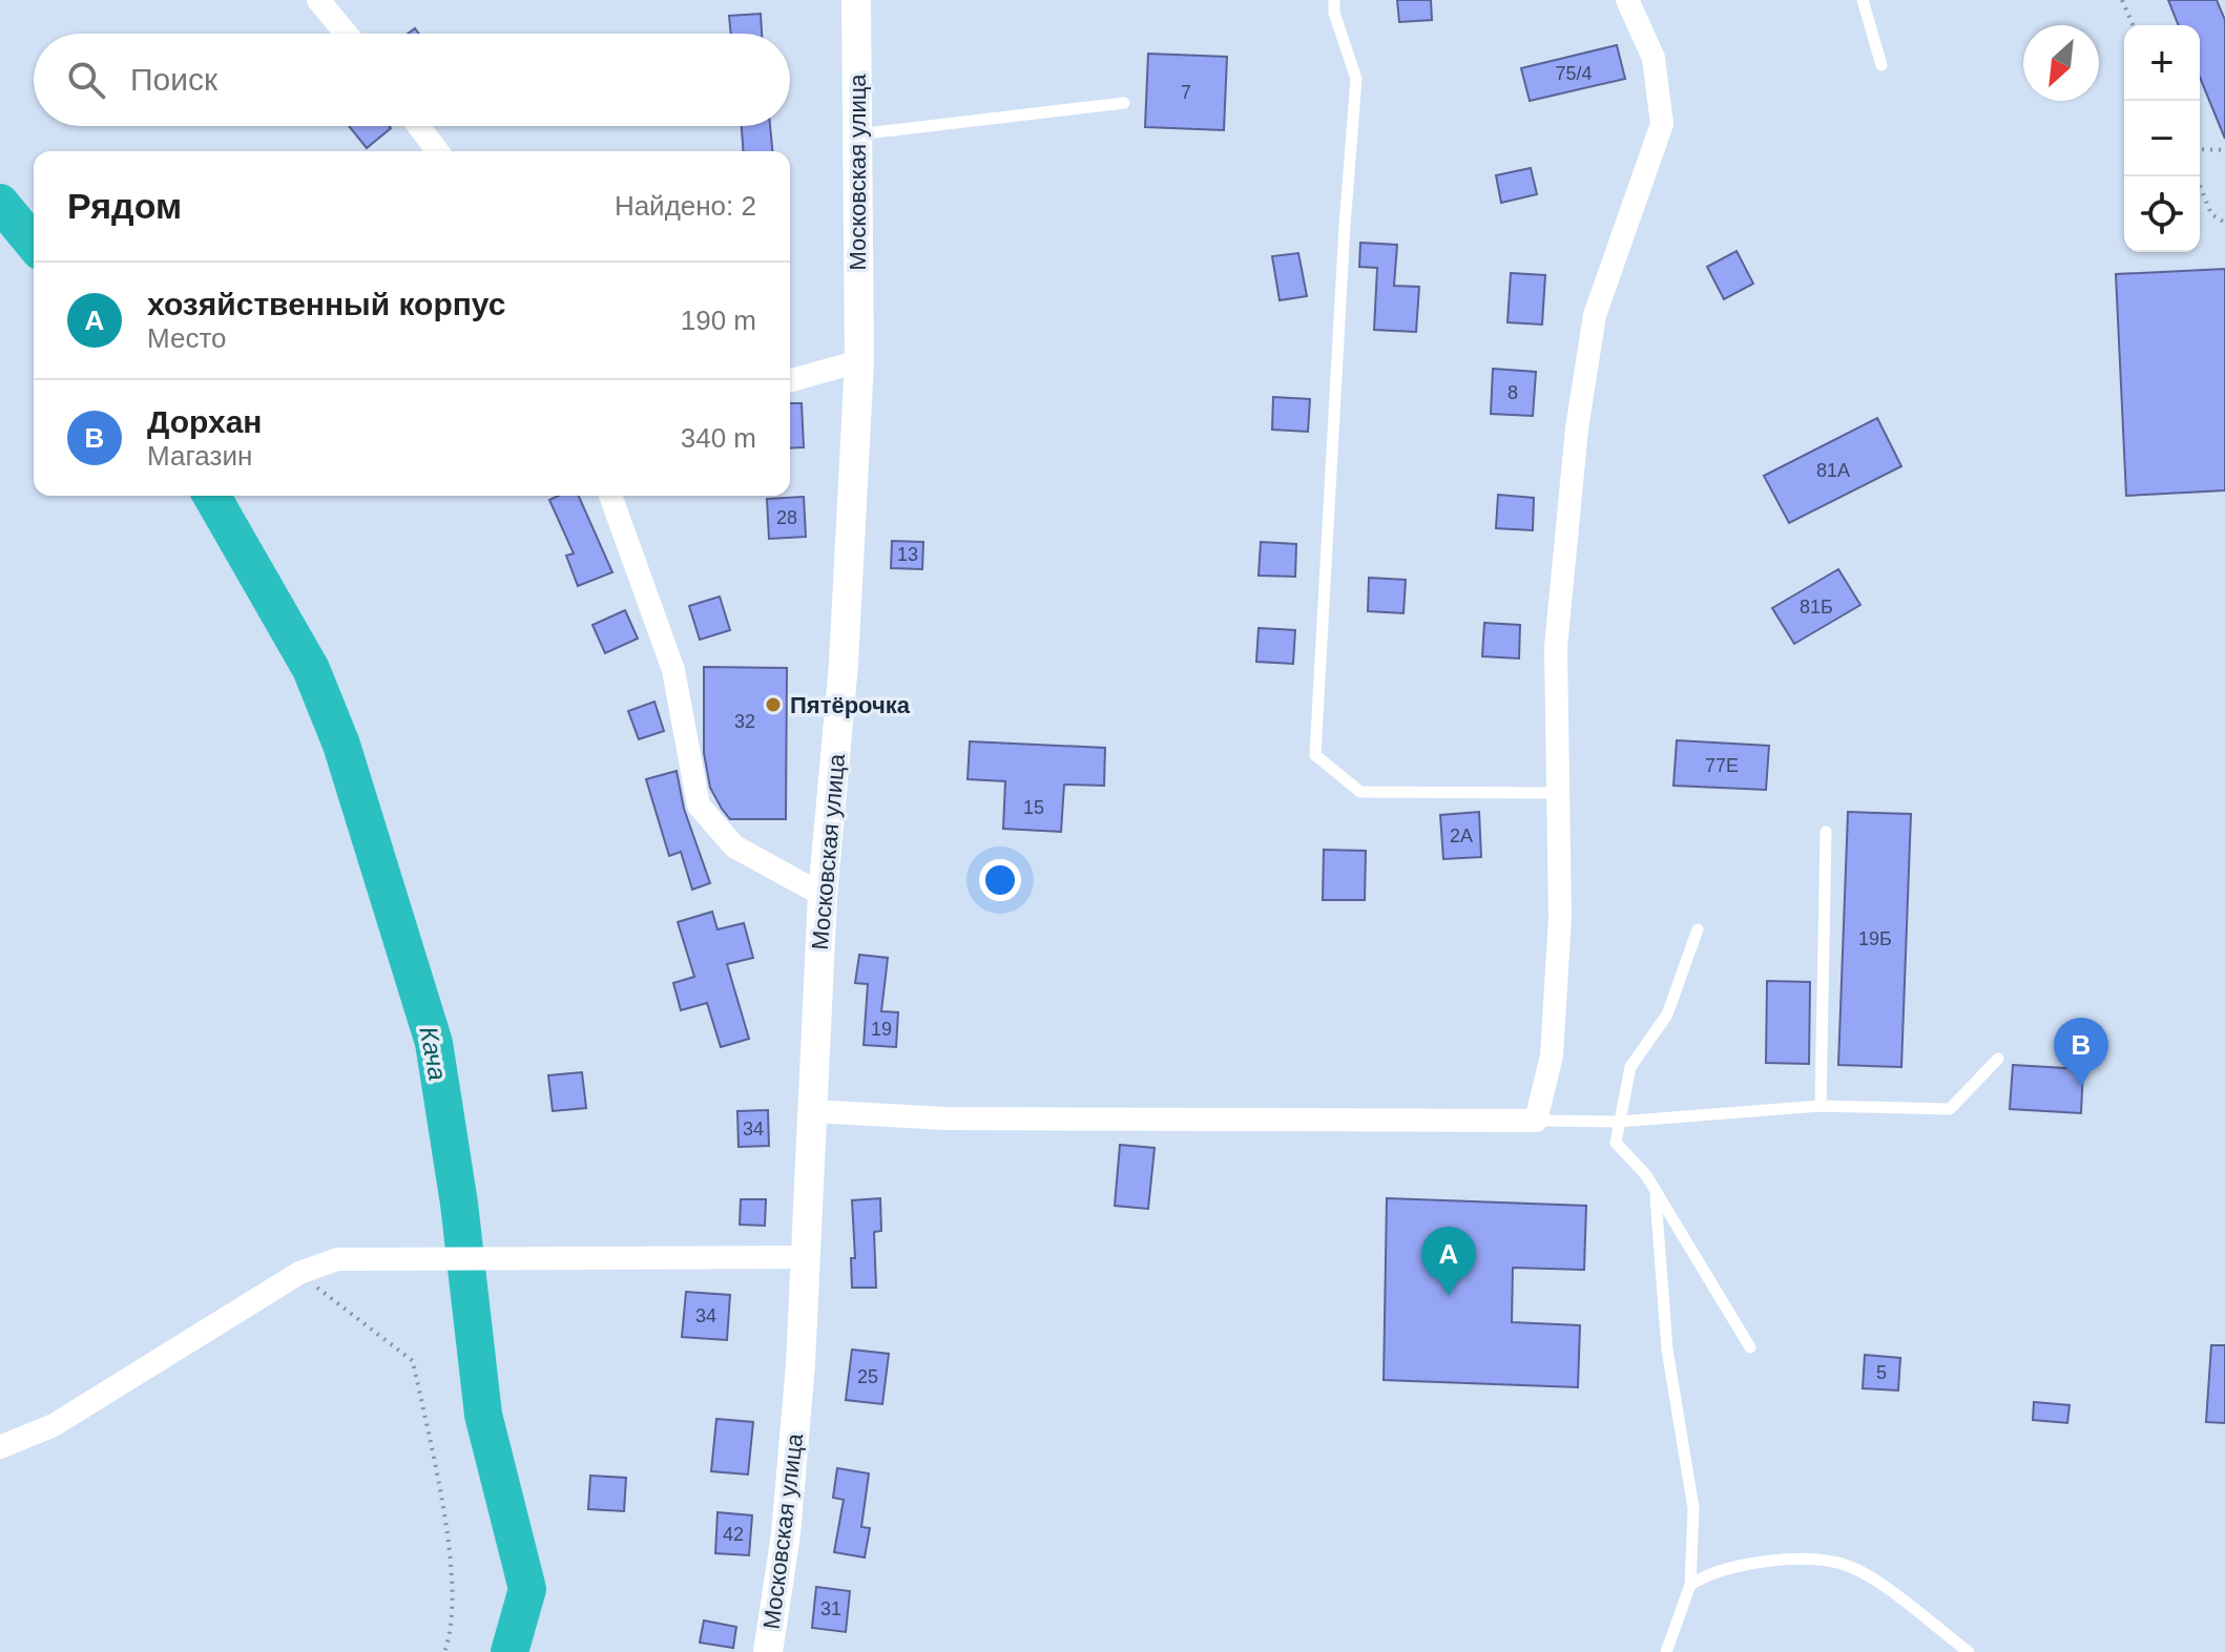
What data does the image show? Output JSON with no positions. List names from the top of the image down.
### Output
{
  "streets": {
    "street": ["Московская улица"]
  },
  "water": ["Кача"],
  "places": ["Пятёрочка"],
  "house_numbers": [
    "75/4",
    "7",
    "8",
    "81А",
    "28",
    "13",
    "81Б",
    "32",
    "77Е",
    "15",
    "2А",
    "19Б",
    "19",
    "34",
    "34",
    "5",
    "25",
    "42",
    "31"
  ],
  "north": "bottom left",
  "page": {
    "map_buttons": ["+", "−"],
    "search": "Поиск",
    "heading": ["Рядом", "Найдено: 2"],
    "list": [
      {
        "mark": "A",
        "name": "хозяйственный корпус",
        "note": "Место",
        "value": "190 m"
      },
      {
        "mark": "B",
        "name": "Дорхан",
        "note": "Магазин",
        "value": "340 m"
      }
    ],
    "pins": ["B", "A"]
  }
}
